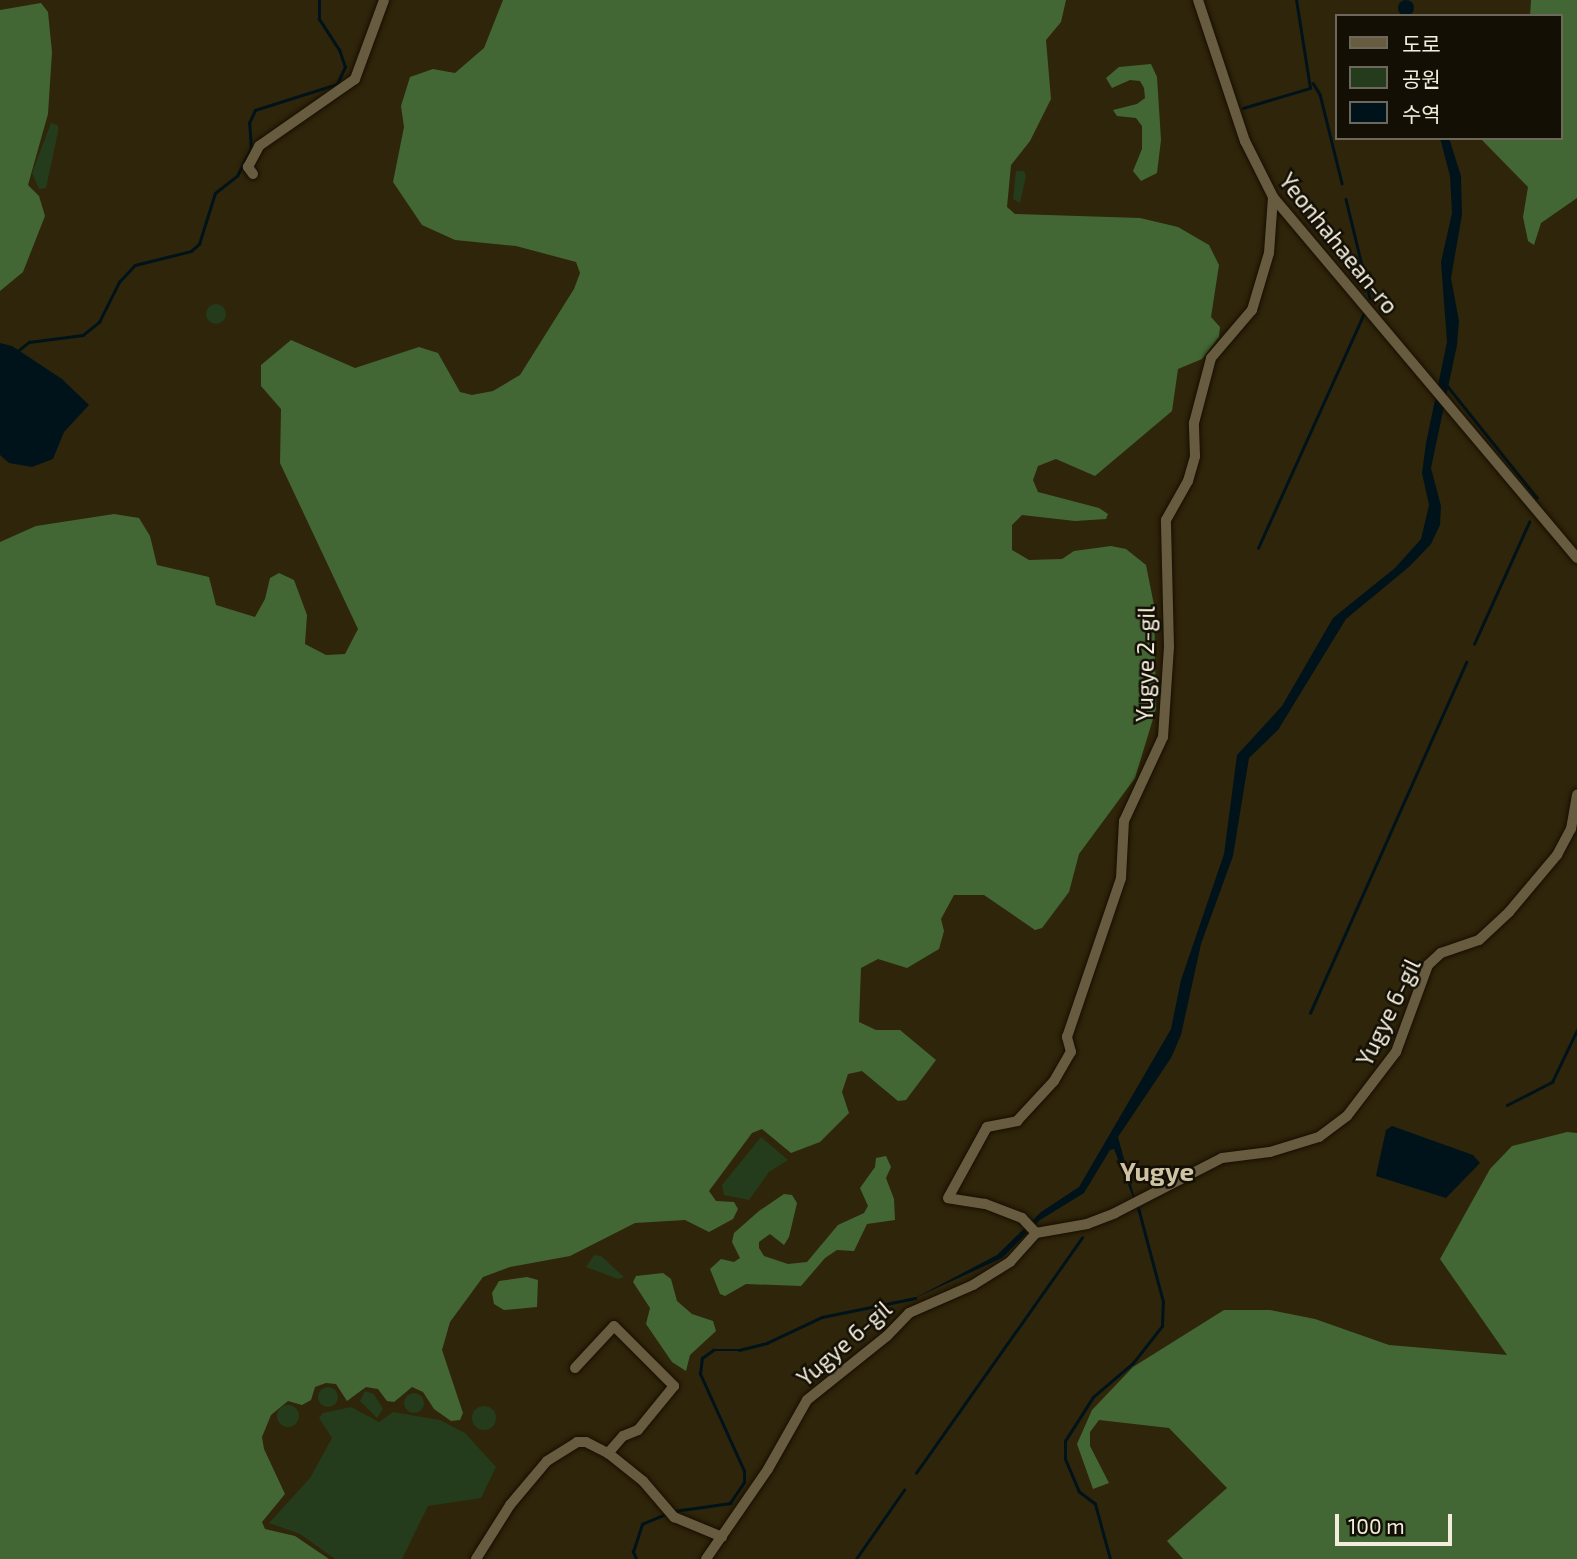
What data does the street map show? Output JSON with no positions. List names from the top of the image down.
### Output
{
  "streets": {
    "street": ["Yeonhahaean-ro", "Yugye 2-gil", "Yugye 6-gil"]
  },
  "crossings": [
    ["Yeonhahaean-ro", "Yugye 2-gil"],
    ["Yugye 2-gil", "Yugye 6-gil"]
  ],
  "districts": ["Yugye"],
  "legend": ["도로", "공원", "수역"],
  "scale_bar": "100 m"
}
